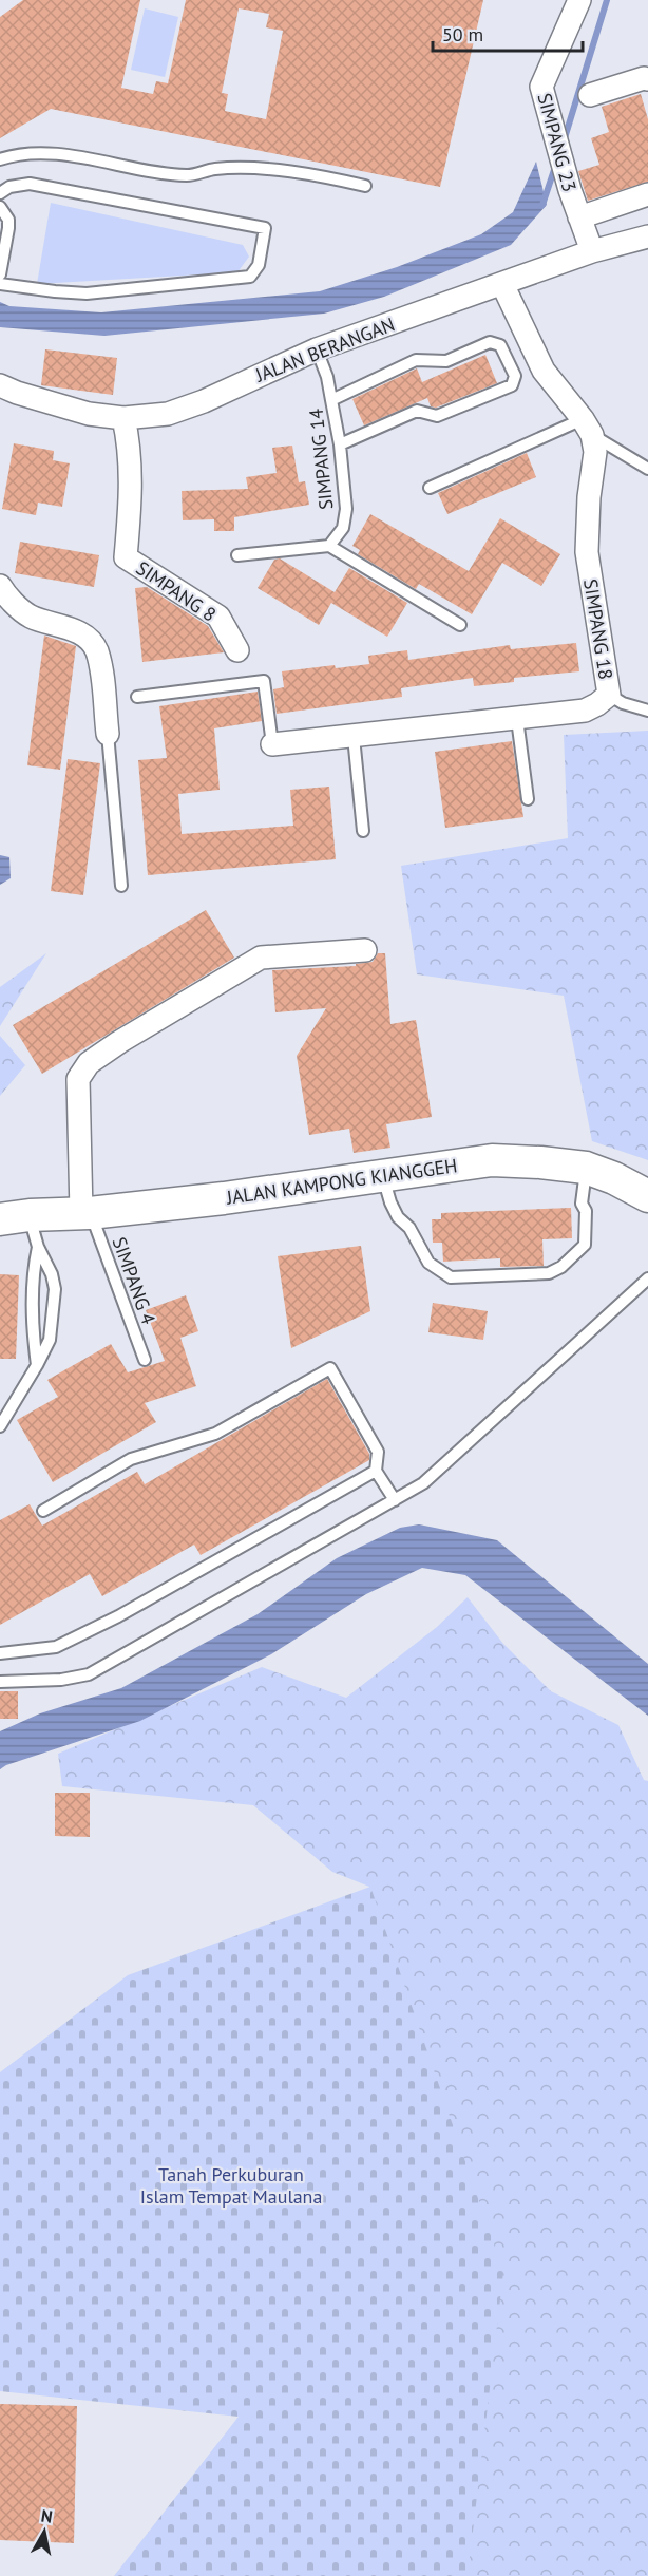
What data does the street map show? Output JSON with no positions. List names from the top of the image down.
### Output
{
  "streets": {
    "main road": ["JALAN KAMPONG KIANGGEH"],
    "street": [
      "SIMPANG 23",
      "JALAN BERANGAN",
      "SIMPANG 8",
      "SIMPANG 18"
    ],
    "lane": ["SIMPANG 14", "SIMPANG 4"]
  },
  "crossings": [
    ["SIMPANG 23", "JALAN BERANGAN"],
    ["JALAN BERANGAN", "SIMPANG 14"],
    ["JALAN BERANGAN", "SIMPANG 8"],
    ["JALAN KAMPONG KIANGGEH", "SIMPANG 4"]
  ],
  "parks": ["Tanah Perkuburan Islam Tempat Maulana"],
  "scale_bar": "50 m",
  "north": "top"
}
